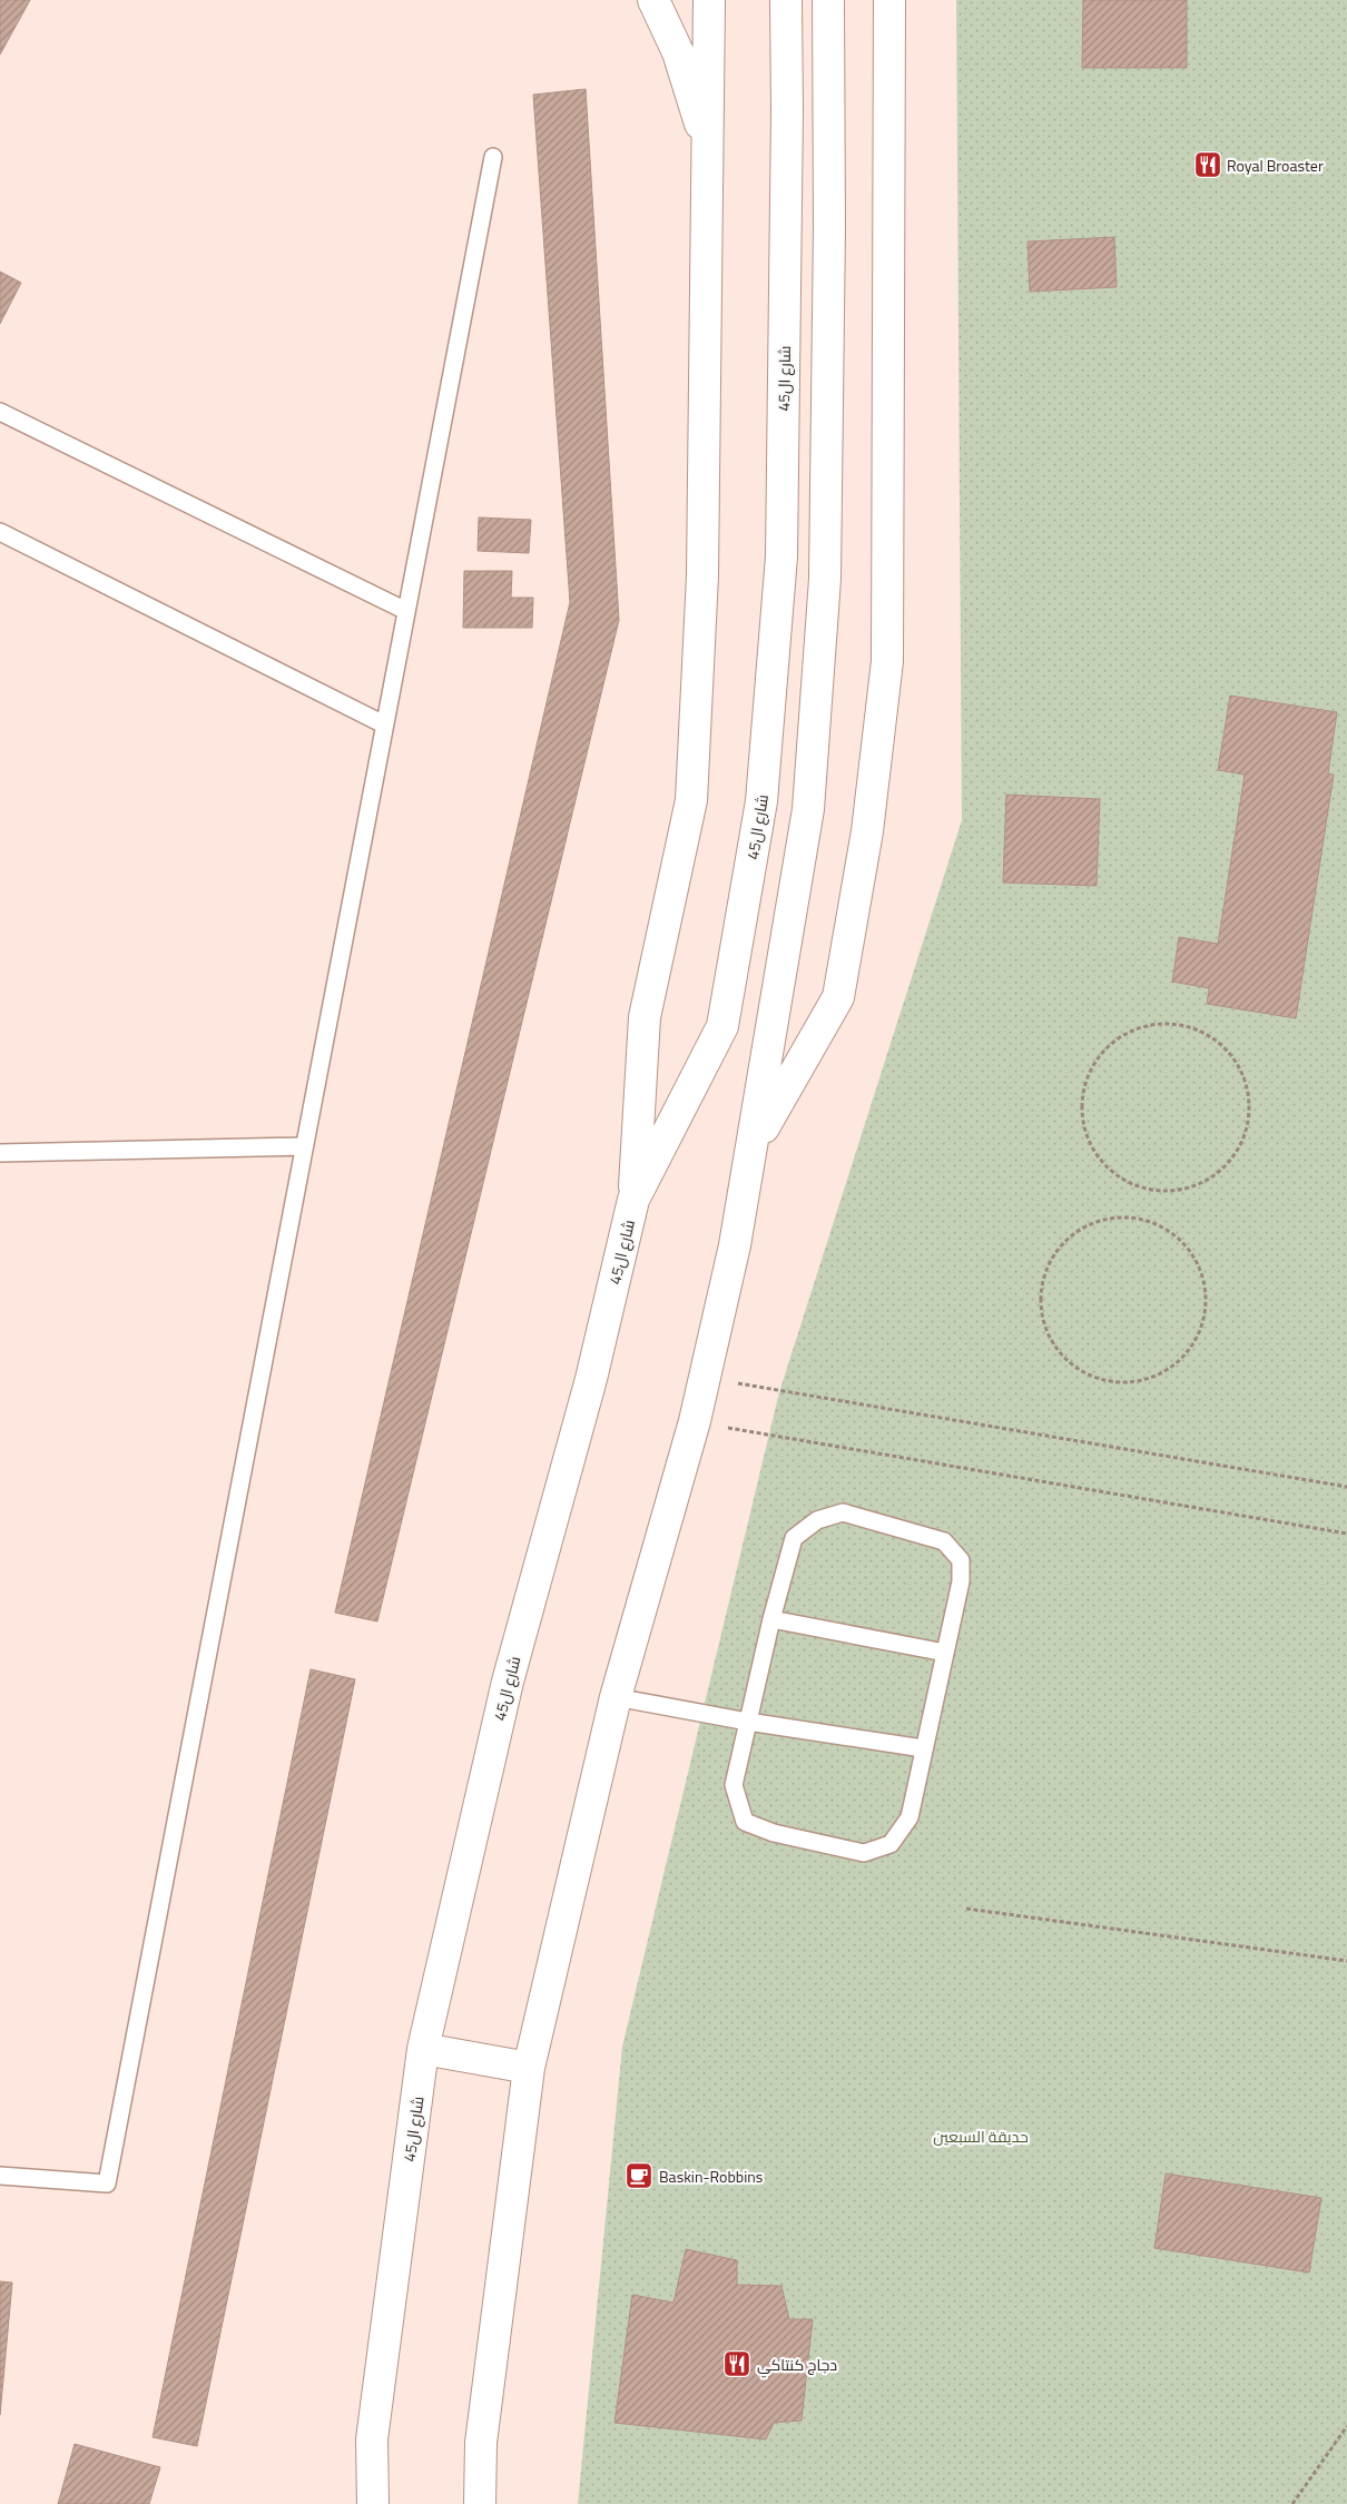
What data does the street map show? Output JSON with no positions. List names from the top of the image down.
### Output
{
  "streets": {
    "main road": ["شارع ال45"]
  },
  "parks": ["حديقة السبعين"],
  "places": {
    "restaurant": ["Royal Broaster", "دجاج كنتاكي"],
    "cafe": ["Baskin-Robbins"]
  }
}
